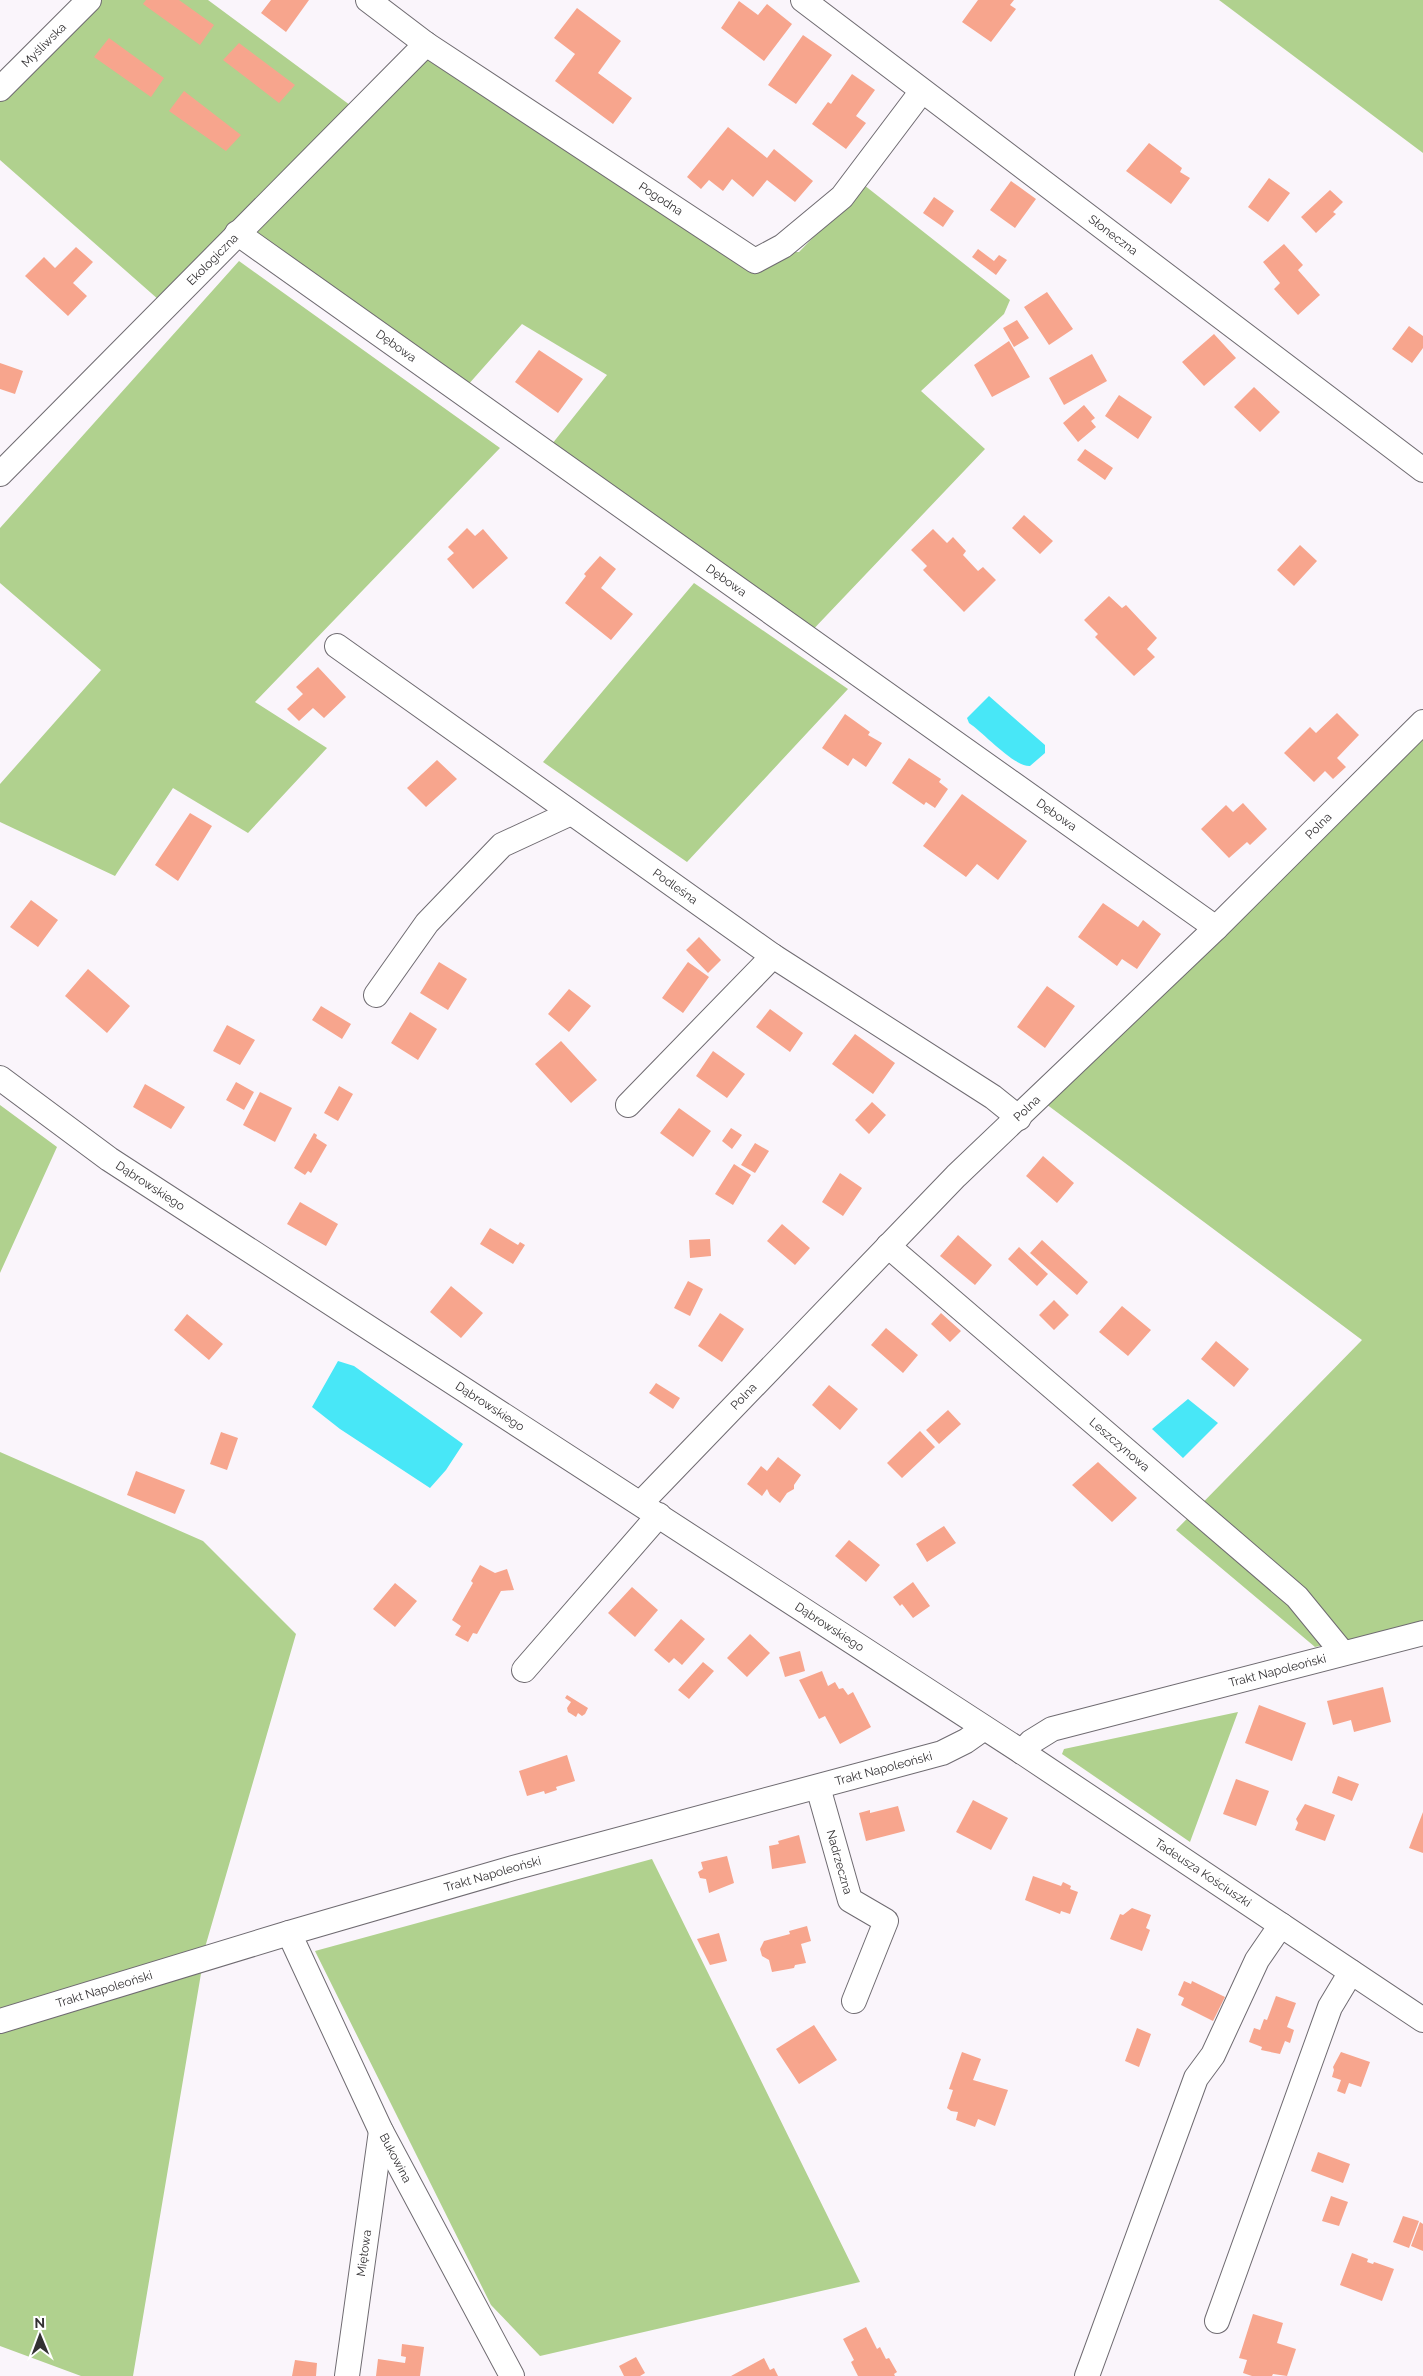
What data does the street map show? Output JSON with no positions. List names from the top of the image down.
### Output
{
  "streets": {
    "street": [
      "Myśliwska",
      "Pogodna",
      "Słoneczna",
      "Ekologiczna",
      "Dębowa",
      "Polna",
      "Podleśna",
      "Dąbrowskiego",
      "Leszczynowa",
      "Trakt Napoleoński",
      "Nadrzeczna",
      "Tadeusza Kościuszki",
      "Bukowina",
      "Miętowa"
    ]
  },
  "crossings": [
    ["Pogodna", "Słoneczna"],
    ["Pogodna", "Ekologiczna"],
    ["Ekologiczna", "Dębowa"],
    ["Dębowa", "Polna"],
    ["Polna", "Podleśna"],
    ["Polna", "Dąbrowskiego"],
    ["Polna", "Leszczynowa"],
    ["Dąbrowskiego", "Trakt Napoleoński"],
    ["Dąbrowskiego", "Tadeusza Kościuszki"],
    ["Leszczynowa", "Trakt Napoleoński"],
    ["Trakt Napoleoński", "Nadrzeczna"],
    ["Trakt Napoleoński", "Tadeusza Kościuszki"],
    ["Trakt Napoleoński", "Bukowina"],
    ["Bukowina", "Miętowa"]
  ],
  "north": "top"
}
